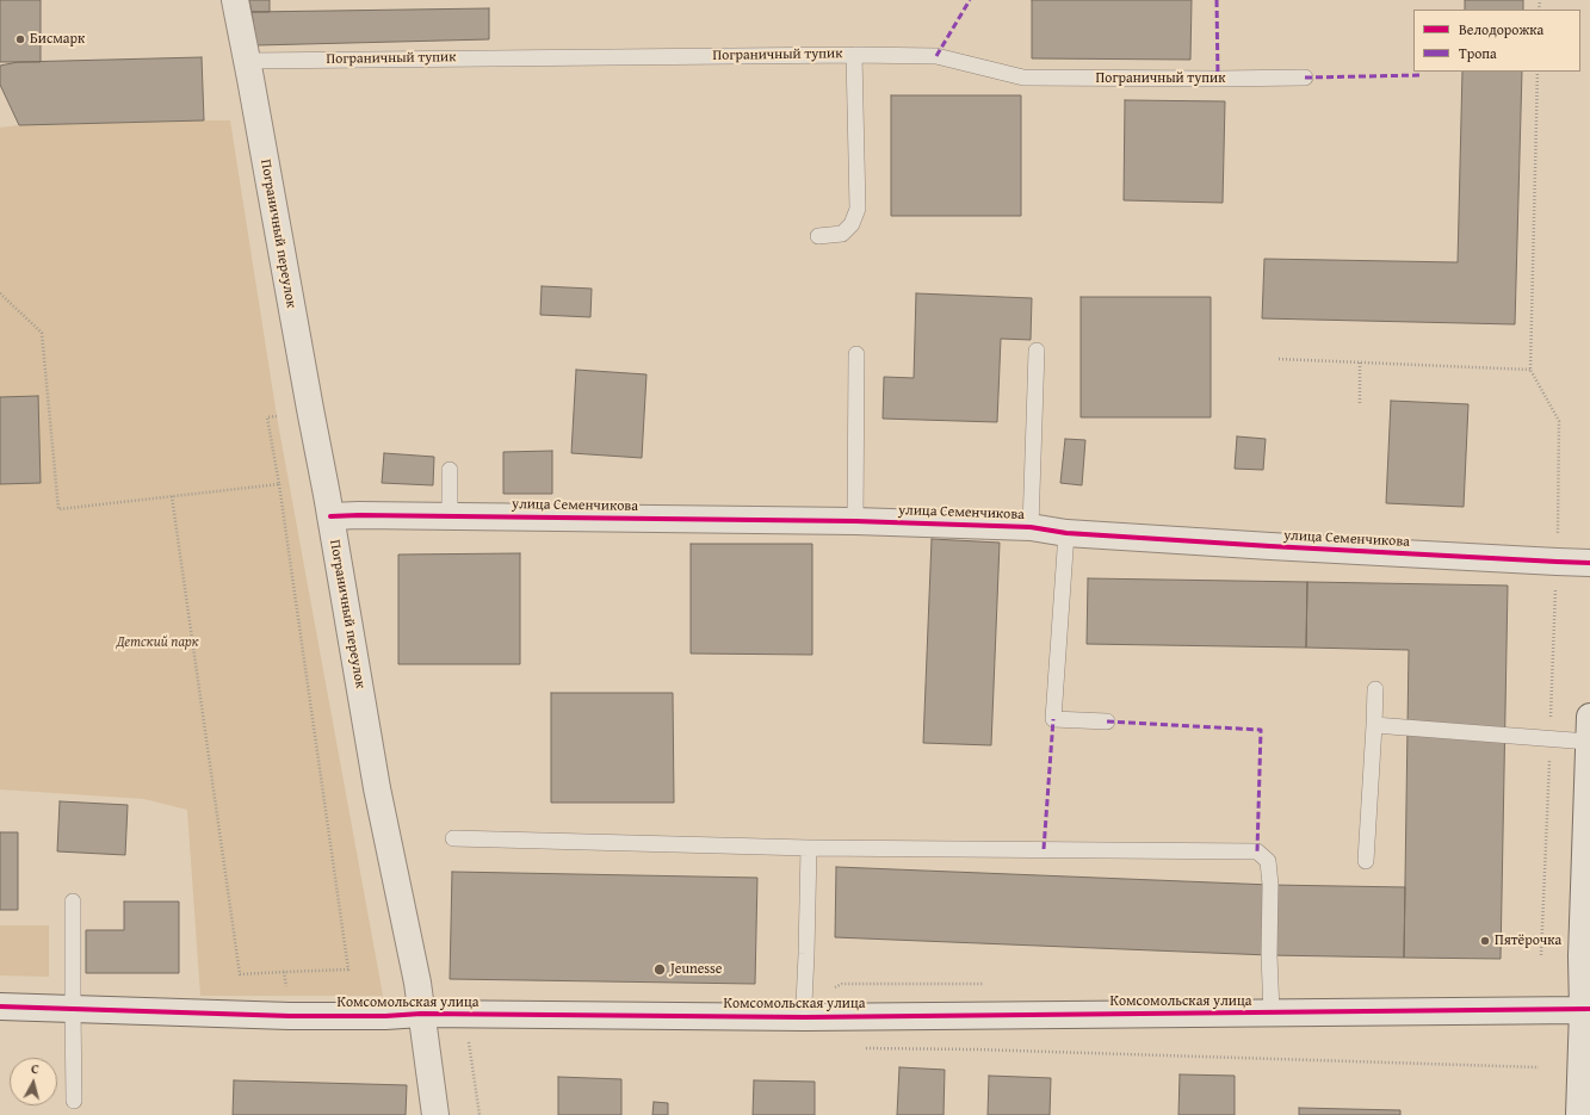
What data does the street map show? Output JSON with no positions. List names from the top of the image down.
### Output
{
  "streets": {
    "street": ["Пограничный переулок", "улица Семенчикова", "Комсомольская улица"],
    "lane": ["Пограничный тупик"]
  },
  "crossings": [
    ["Пограничный тупик", "Пограничный переулок"],
    ["Пограничный переулок", "улица Семенчикова"],
    ["Пограничный переулок", "Комсомольская улица"]
  ],
  "parks": ["Детский парк"],
  "places": ["Бисмарк", "Пятёрочка", "Jeunesse"],
  "legend": ["Велодорожка", "Тропа"],
  "north": "top"
}
